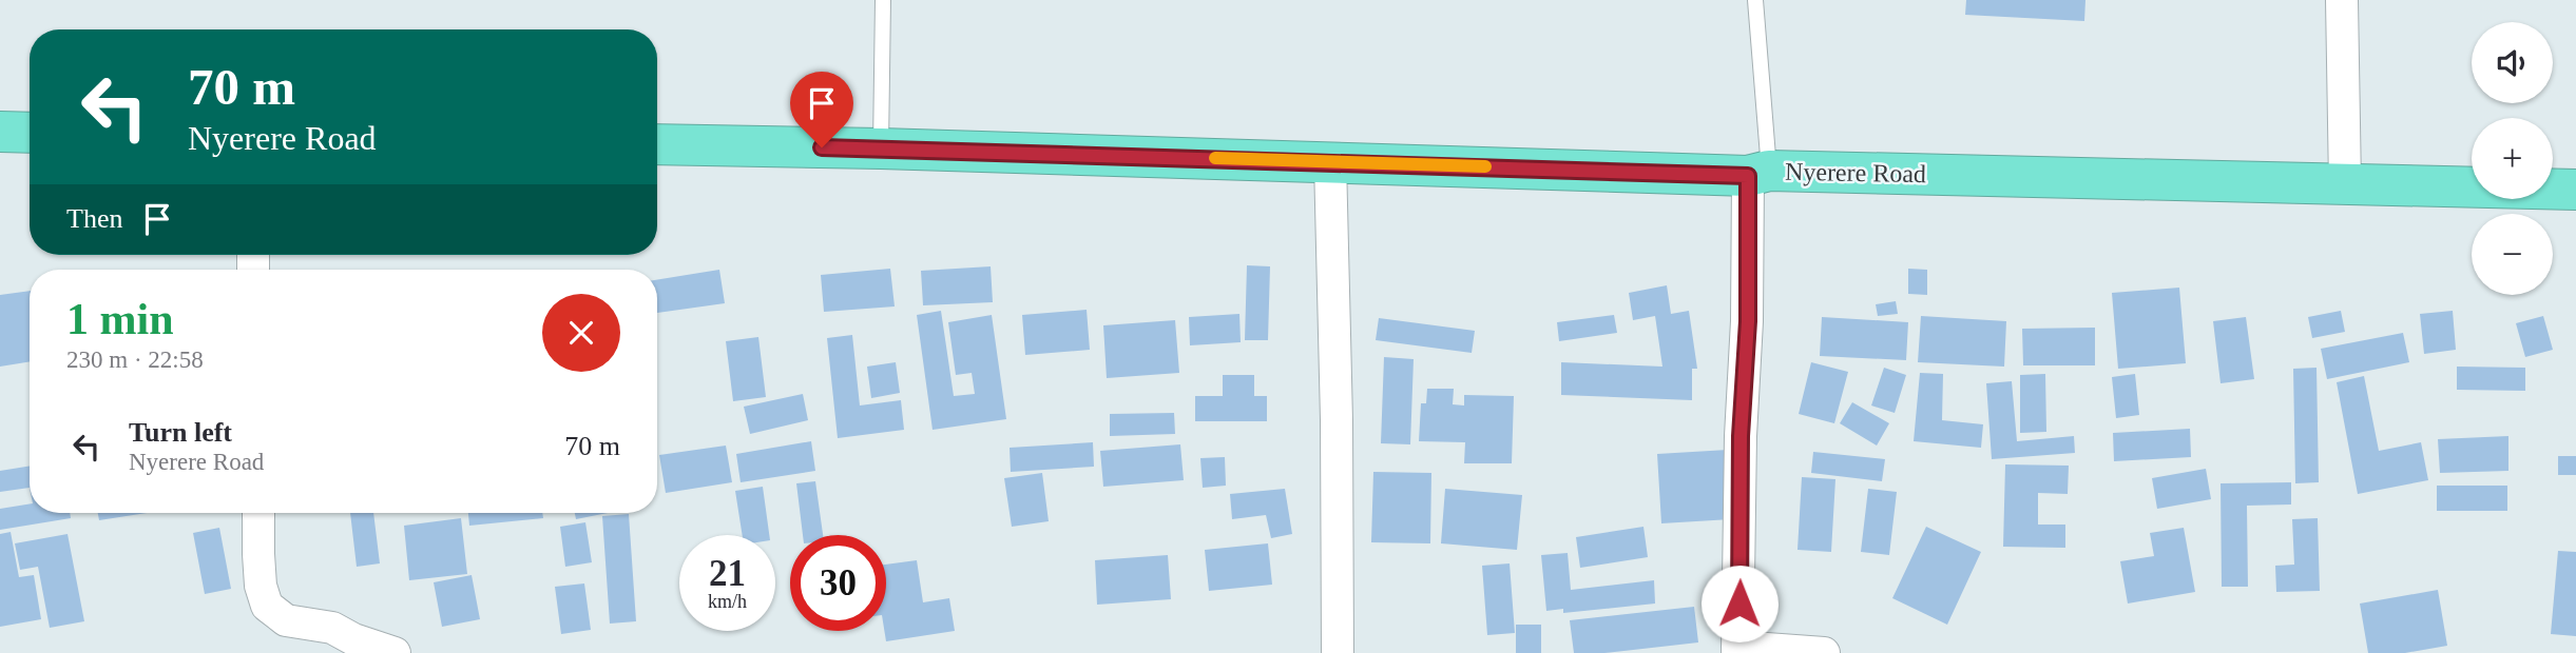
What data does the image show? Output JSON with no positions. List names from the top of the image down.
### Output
{
  "streets": {
    "highway": ["Nyerere Road"]
  },
  "page": {
    "map_buttons": ["+", "−"],
    "turn": ["70 m", "Nyerere Road"],
    "then": "Then",
    "heading": ["1 min", "230 m · 22:58"],
    "list": [
      {
        "name": "Turn left",
        "note": "Nyerere Road",
        "value": "70 m"
      }
    ],
    "speed": "21 km/h",
    "limit": "30"
  }
}
